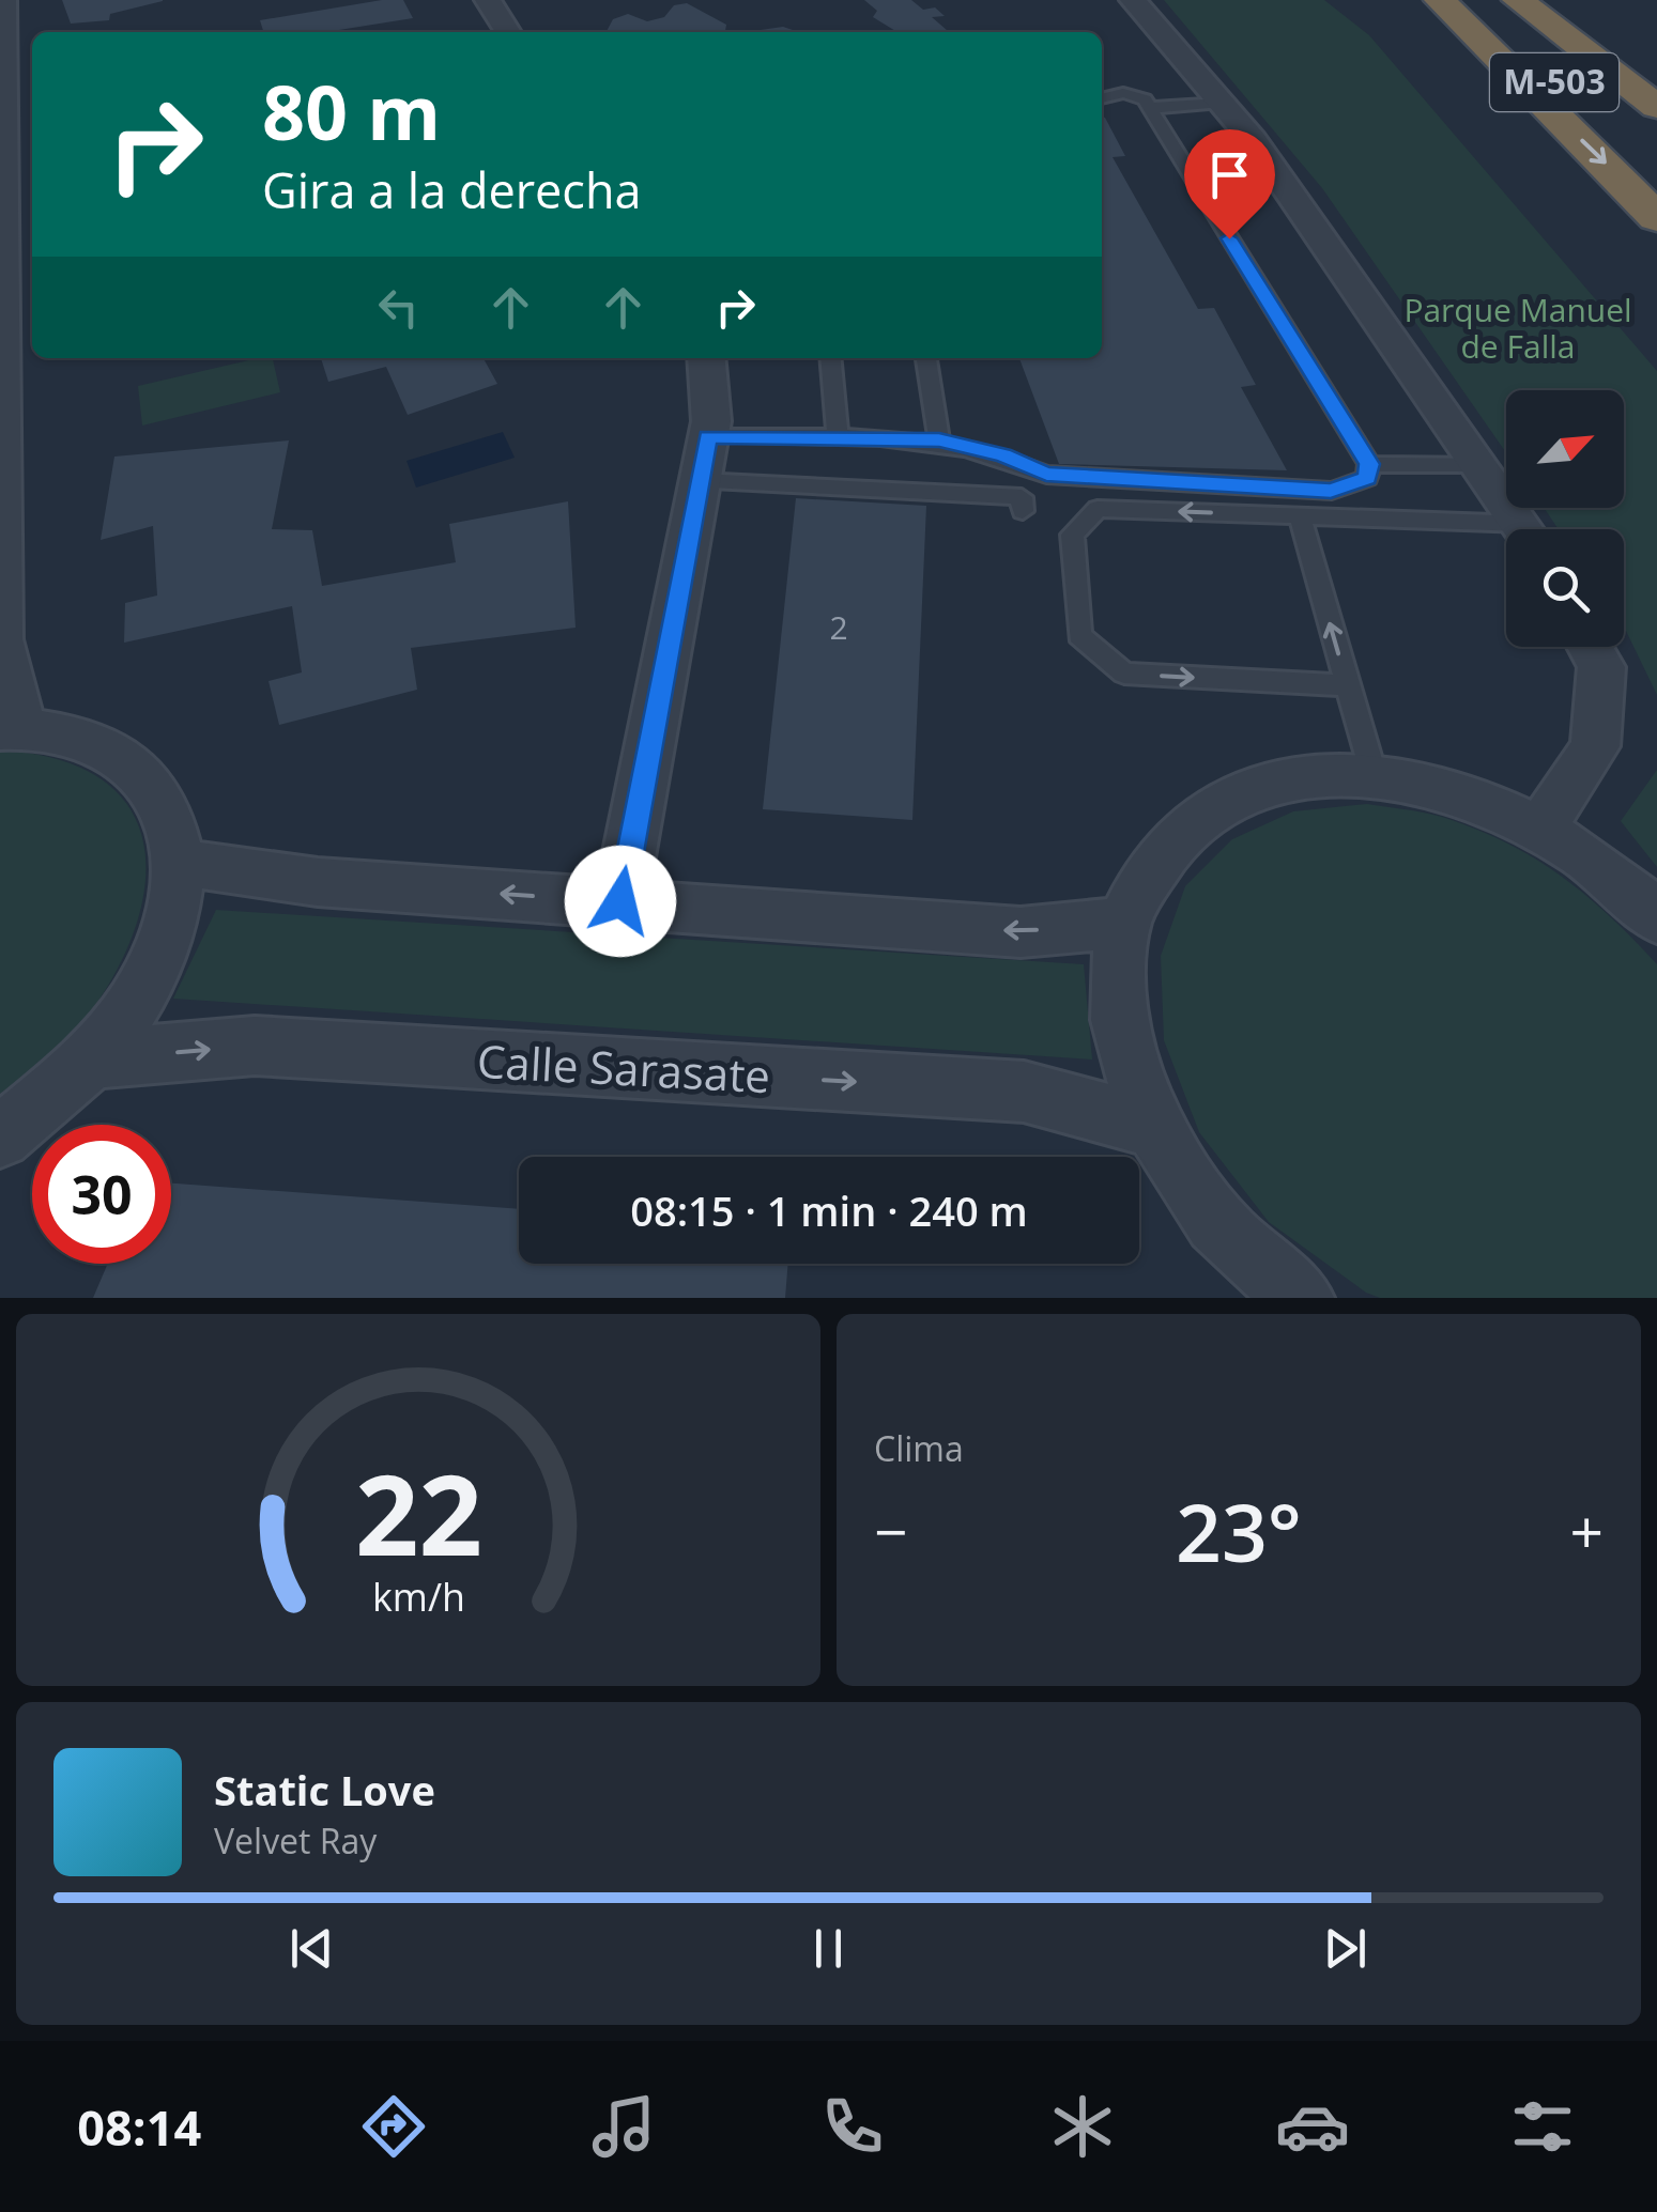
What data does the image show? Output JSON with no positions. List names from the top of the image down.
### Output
{
  "streets": {
    "highway": ["M-503"],
    "street": ["Calle Sarasate"]
  },
  "parks": ["Parque Manuel de Falla"],
  "house_numbers": ["2"],
  "north": "top right",
  "page": {
    "turn": ["80 m", "Gira a la derecha"],
    "limit": "30",
    "trip": "08:15 · 1 min · 240 m",
    "tile": "Clima",
    "heat": ["−", "23°", "+"],
    "song": ["Static Love", "Velvet Ray"],
    "tabs": "08:14",
    "gauge": ["22", "km/h"]
  }
}
